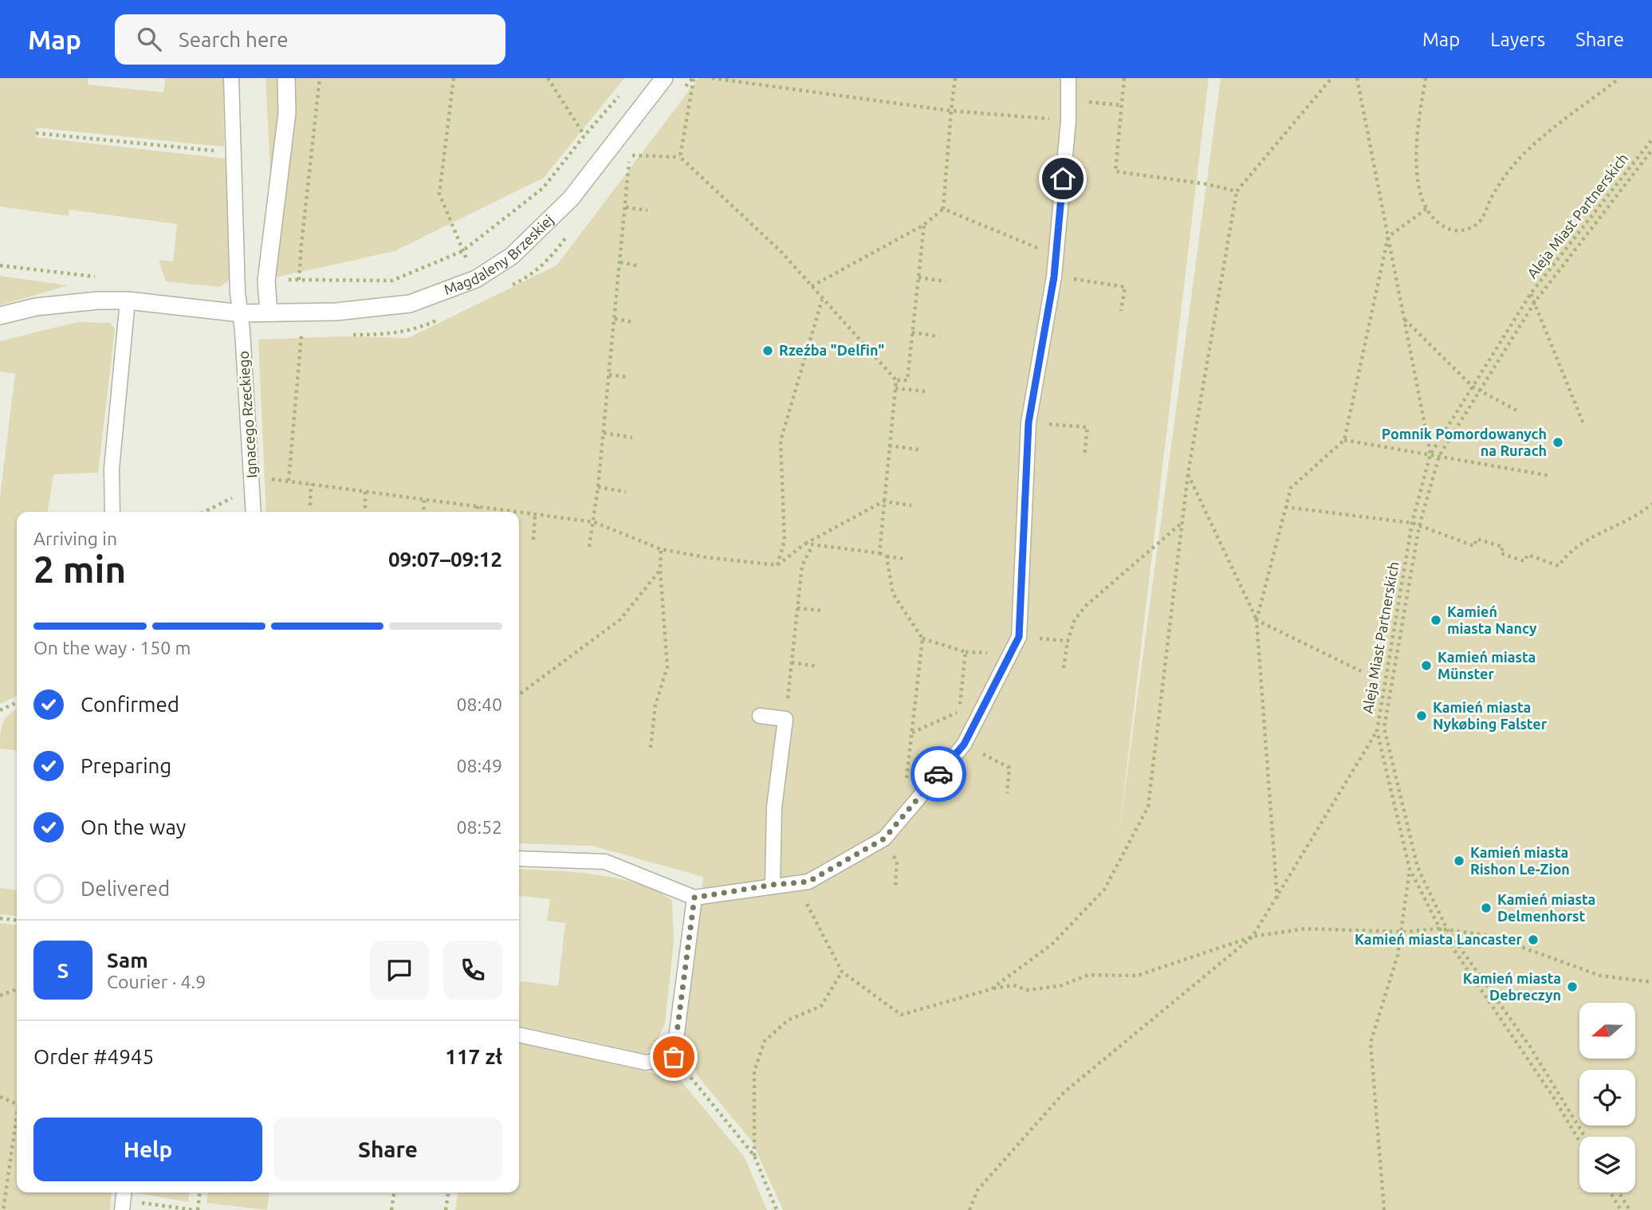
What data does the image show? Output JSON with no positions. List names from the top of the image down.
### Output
{
  "streets": {
    "street": ["Magdaleny Brzeskiej"],
    "lane": ["Ignacego Rzeckiego"],
    "path": ["Aleja Miast Partnerskich"]
  },
  "crossings": [
    ["Magdaleny Brzeskiej", "Ignacego Rzeckiego"]
  ],
  "places": [
    "Rzeźba \"Delfin\"",
    "Pomnik Pomordowanych na Rurach",
    "Kamień miasta Nancy",
    "Kamień miasta Münster",
    "Kamień miasta Nykøbing Falster",
    "Kamień miasta Rishon Le-Zion",
    "Kamień miasta Delmenhorst",
    "Kamień miasta Lancaster",
    "Kamień miasta Debreczyn"
  ],
  "north": "left",
  "page": {
    "header": "Map",
    "search": "Search here",
    "nav": ["Map", "Layers", "Share"],
    "heading": ["2 min", "Arriving in", "09:07–09:12"],
    "panel": [
      "Sam",
      "Courier · 4.9",
      "Order #4945",
      "117 zł"
    ],
    "bar": "On the way · 150 m",
    "list": [
      ["Confirmed", "08:40"],
      ["Preparing", "08:49"],
      ["On the way", "08:52"],
      "Delivered"
    ],
    "round": "S",
    "buttons": ["Help", "Share"]
  }
}
